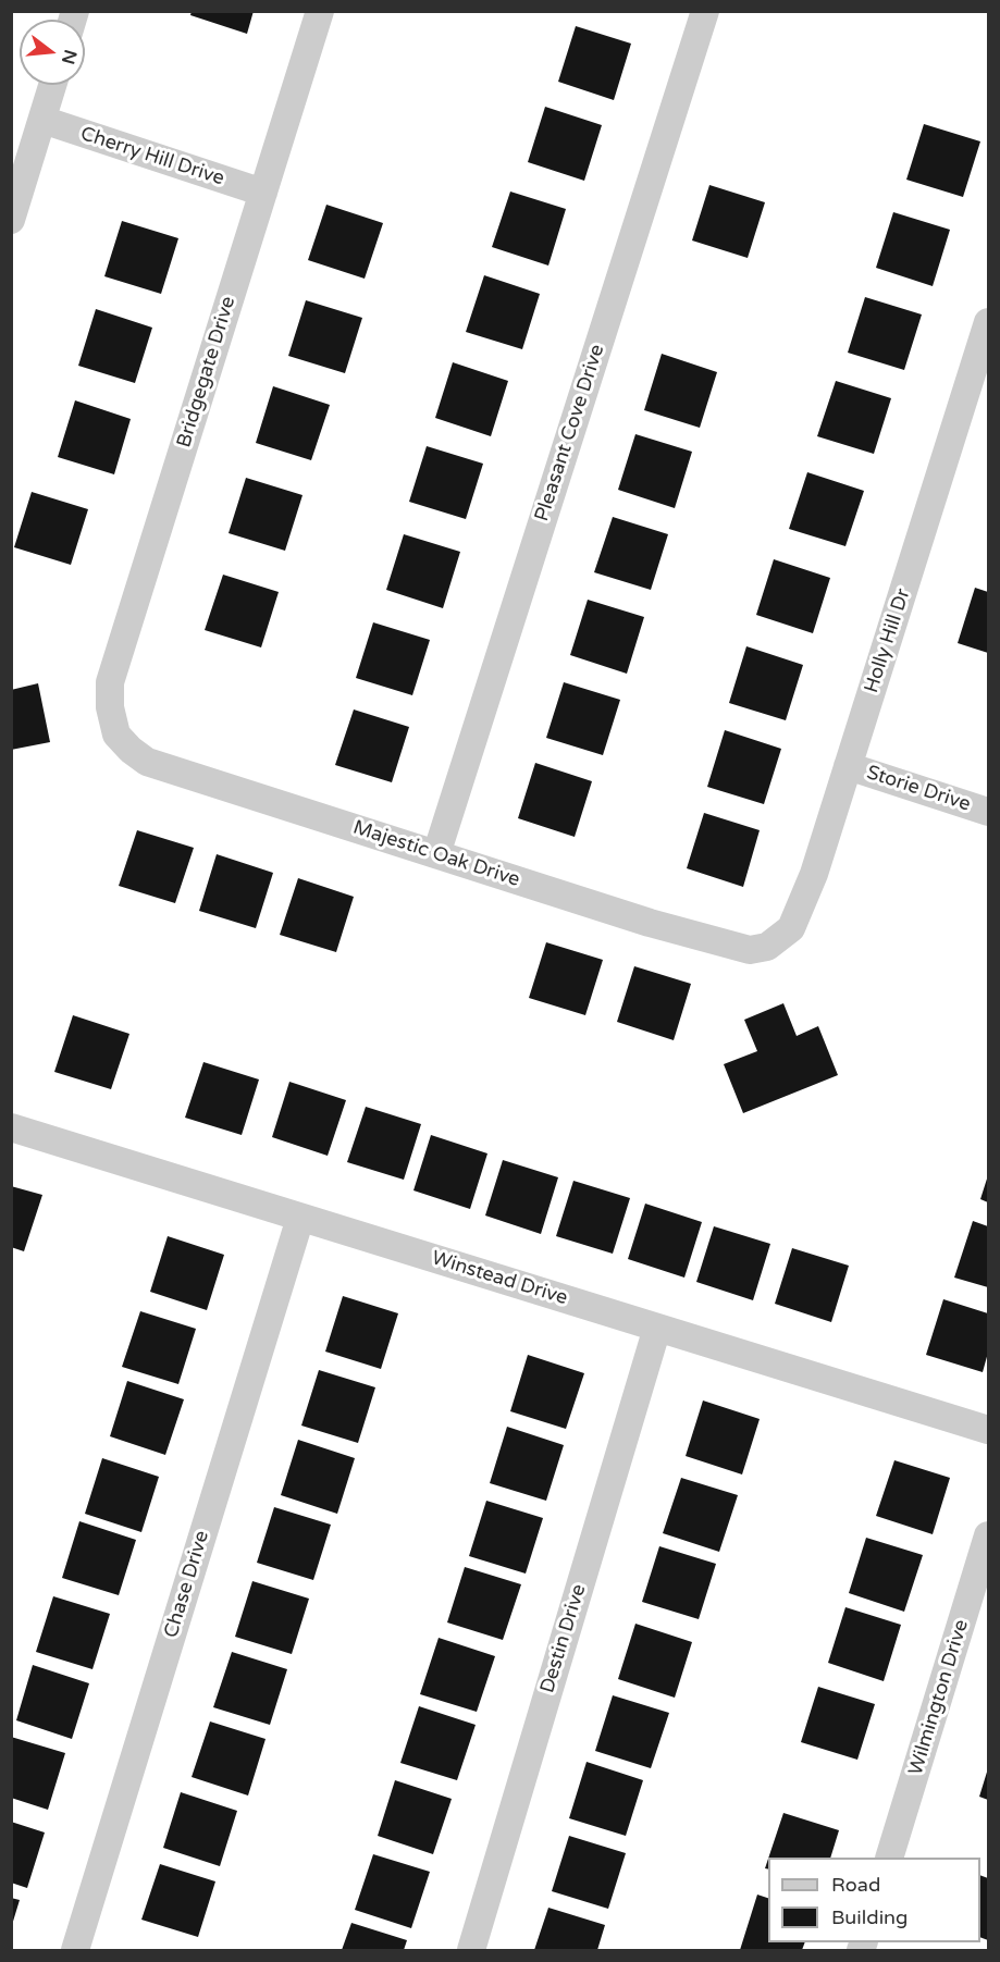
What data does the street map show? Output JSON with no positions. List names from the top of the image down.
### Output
{
  "streets": {
    "street": [
      "Cherry Hill Drive",
      "Bridgegate Drive",
      "Pleasant Cove Drive",
      "Holly Hill Dr",
      "Storie Drive",
      "Majestic Oak Drive",
      "Winstead Drive",
      "Chase Drive",
      "Destin Drive",
      "Wilmington Drive"
    ]
  },
  "crossings": [
    ["Cherry Hill Drive", "Bridgegate Drive"],
    ["Bridgegate Drive", "Majestic Oak Drive"],
    ["Pleasant Cove Drive", "Majestic Oak Drive"],
    ["Holly Hill Dr", "Storie Drive"],
    ["Holly Hill Dr", "Majestic Oak Drive"],
    ["Winstead Drive", "Chase Drive"],
    ["Winstead Drive", "Destin Drive"]
  ],
  "legend": ["Road", "Building"],
  "north": "right"
}
